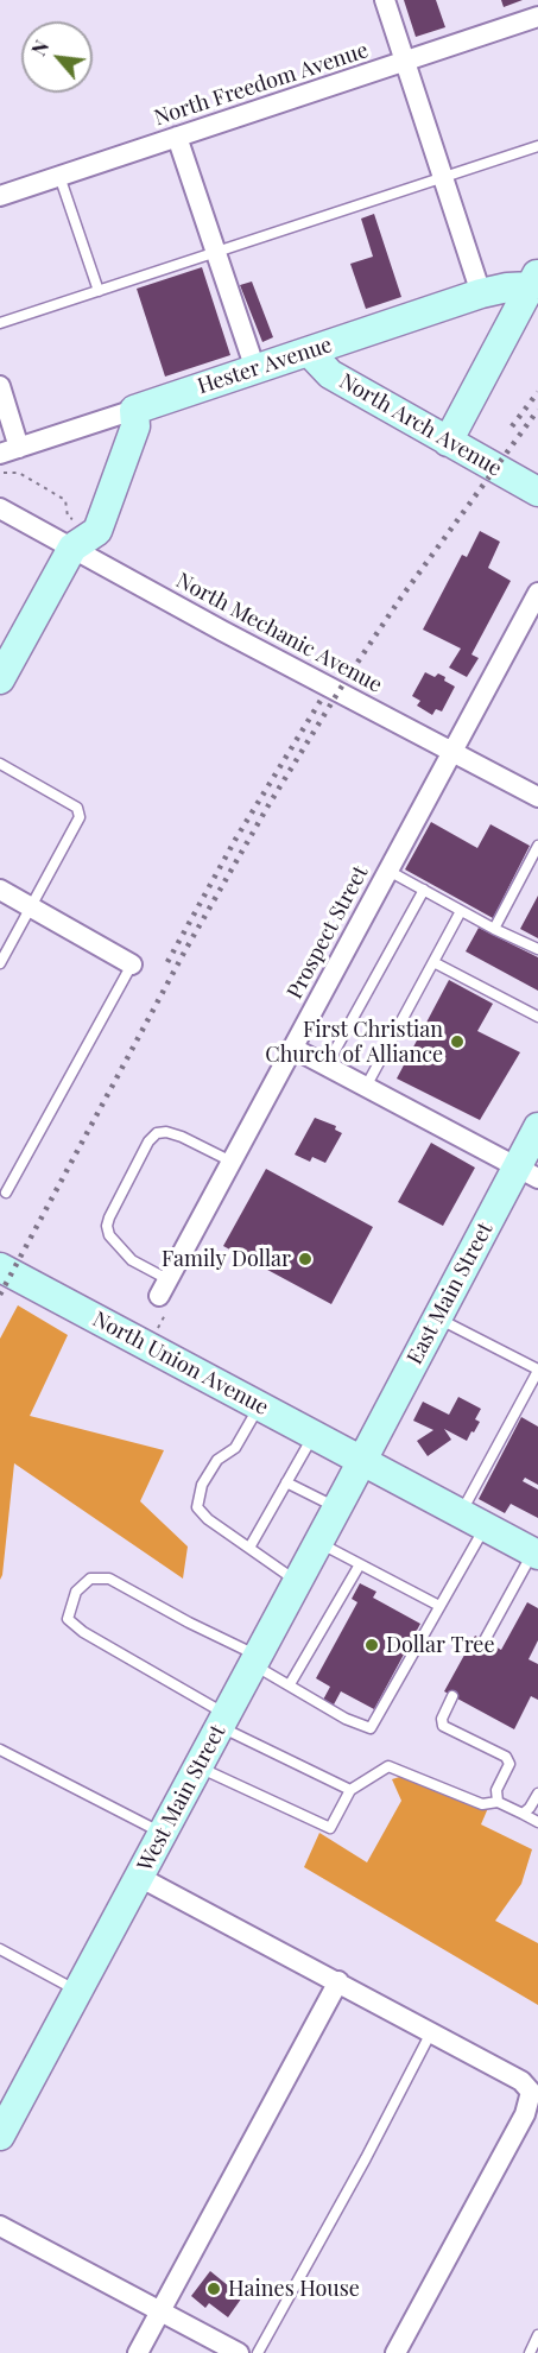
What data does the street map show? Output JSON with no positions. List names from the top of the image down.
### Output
{
  "streets": {
    "street": [
      "North Freedom Avenue",
      "Hester Avenue",
      "North Arch Avenue",
      "North Mechanic Avenue",
      "Prospect Street",
      "East Main Street",
      "North Union Avenue",
      "West Main Street"
    ]
  },
  "crossings": [
    ["Hester Avenue", "North Arch Avenue"],
    ["North Mechanic Avenue", "Prospect Street"],
    ["East Main Street", "North Union Avenue"],
    ["East Main Street", "West Main Street"],
    ["North Union Avenue", "West Main Street"]
  ],
  "places": [
    "First Christian Church of Alliance",
    "Family Dollar",
    "Dollar Tree",
    "Haines House"
  ],
  "north": "top left"
}
